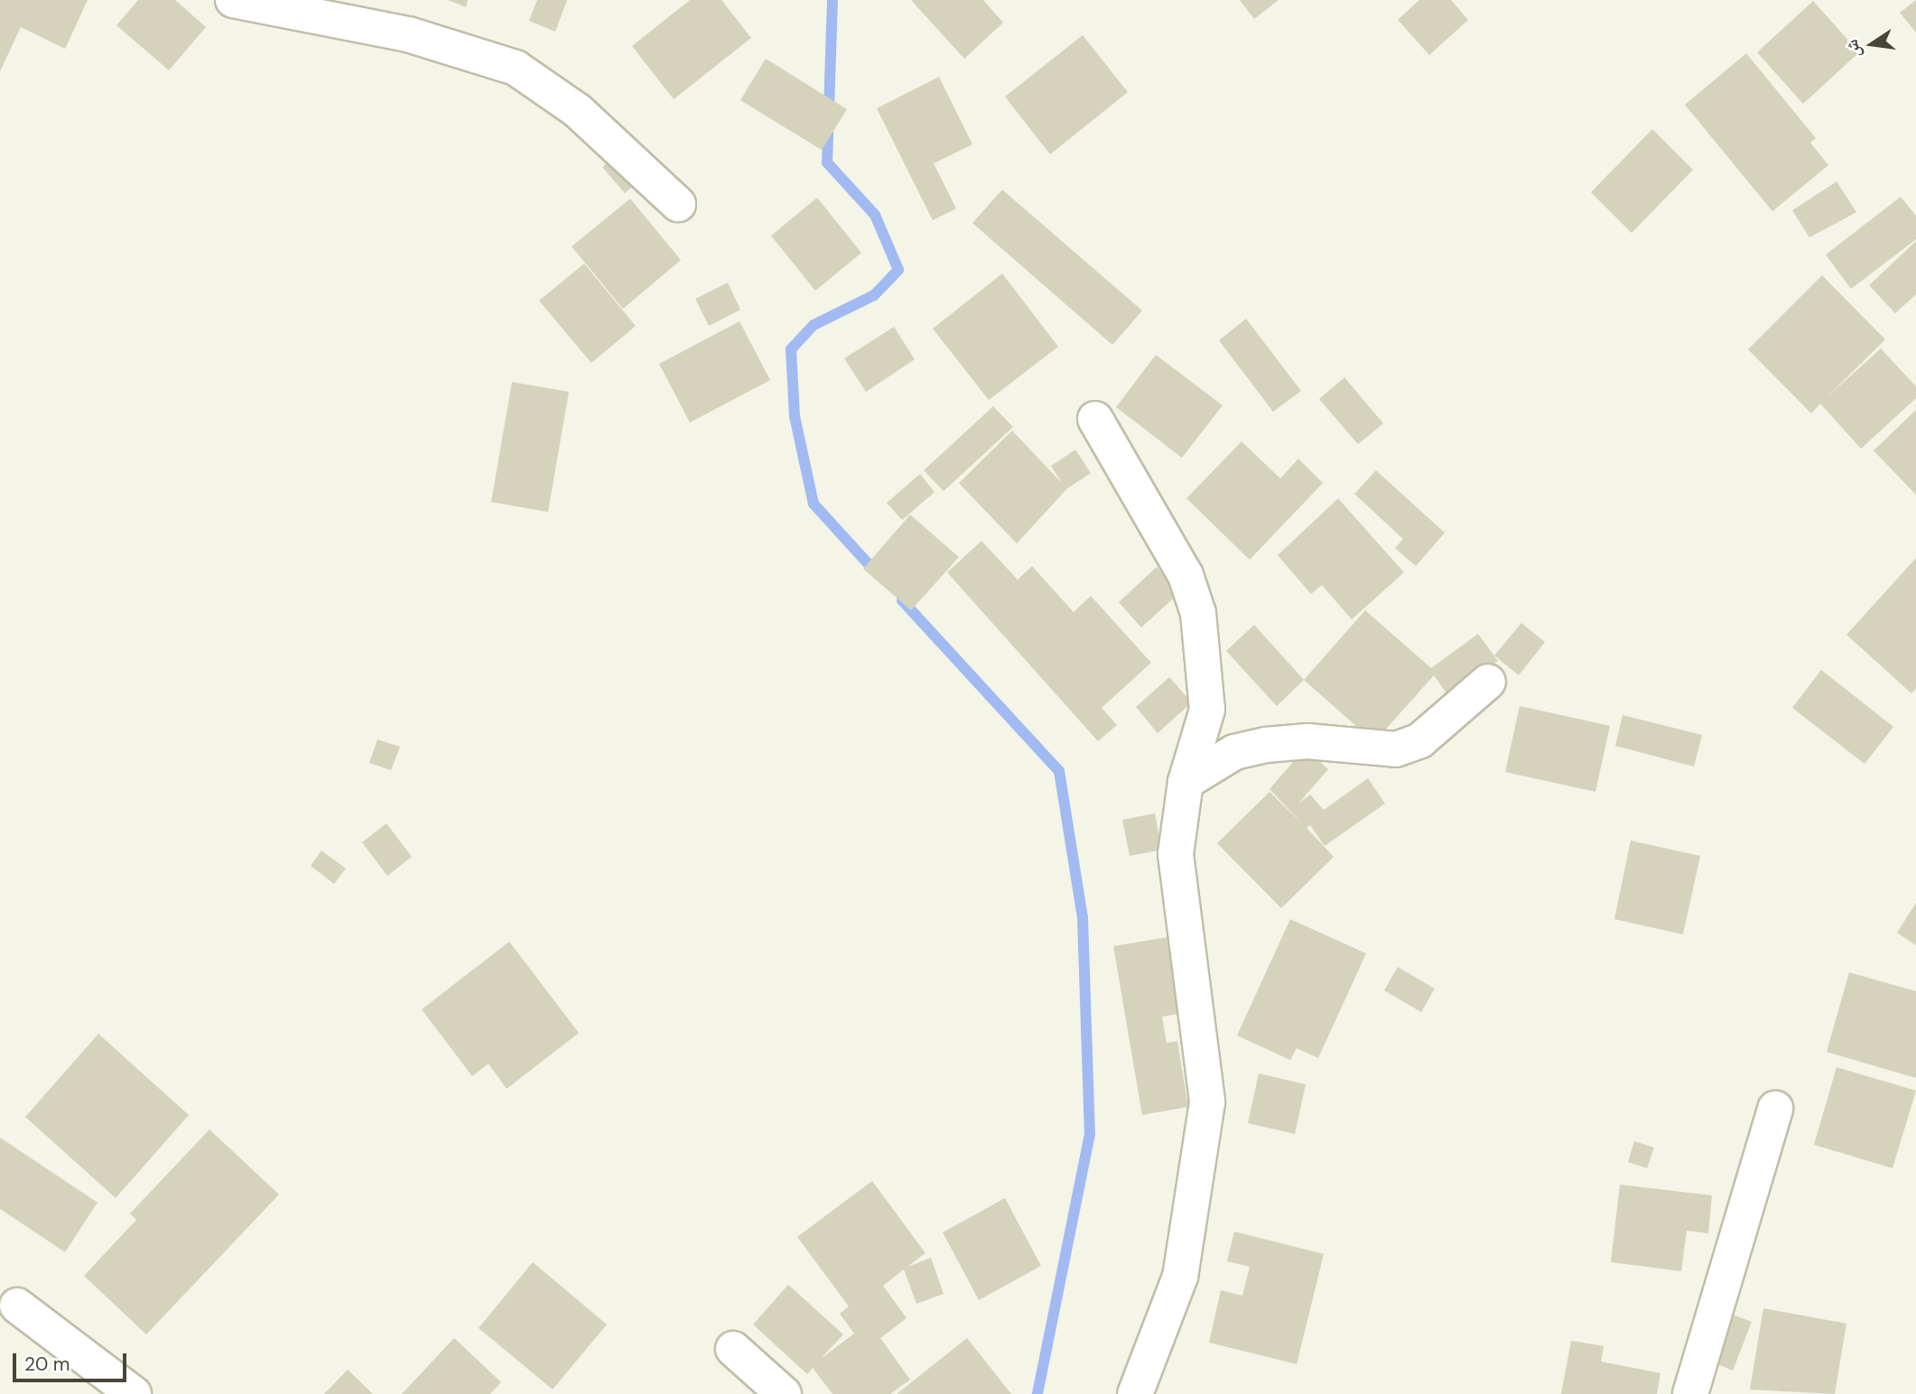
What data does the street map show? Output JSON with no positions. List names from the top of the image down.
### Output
{
  "scale_bar": "20 m",
  "north": "left"
}
